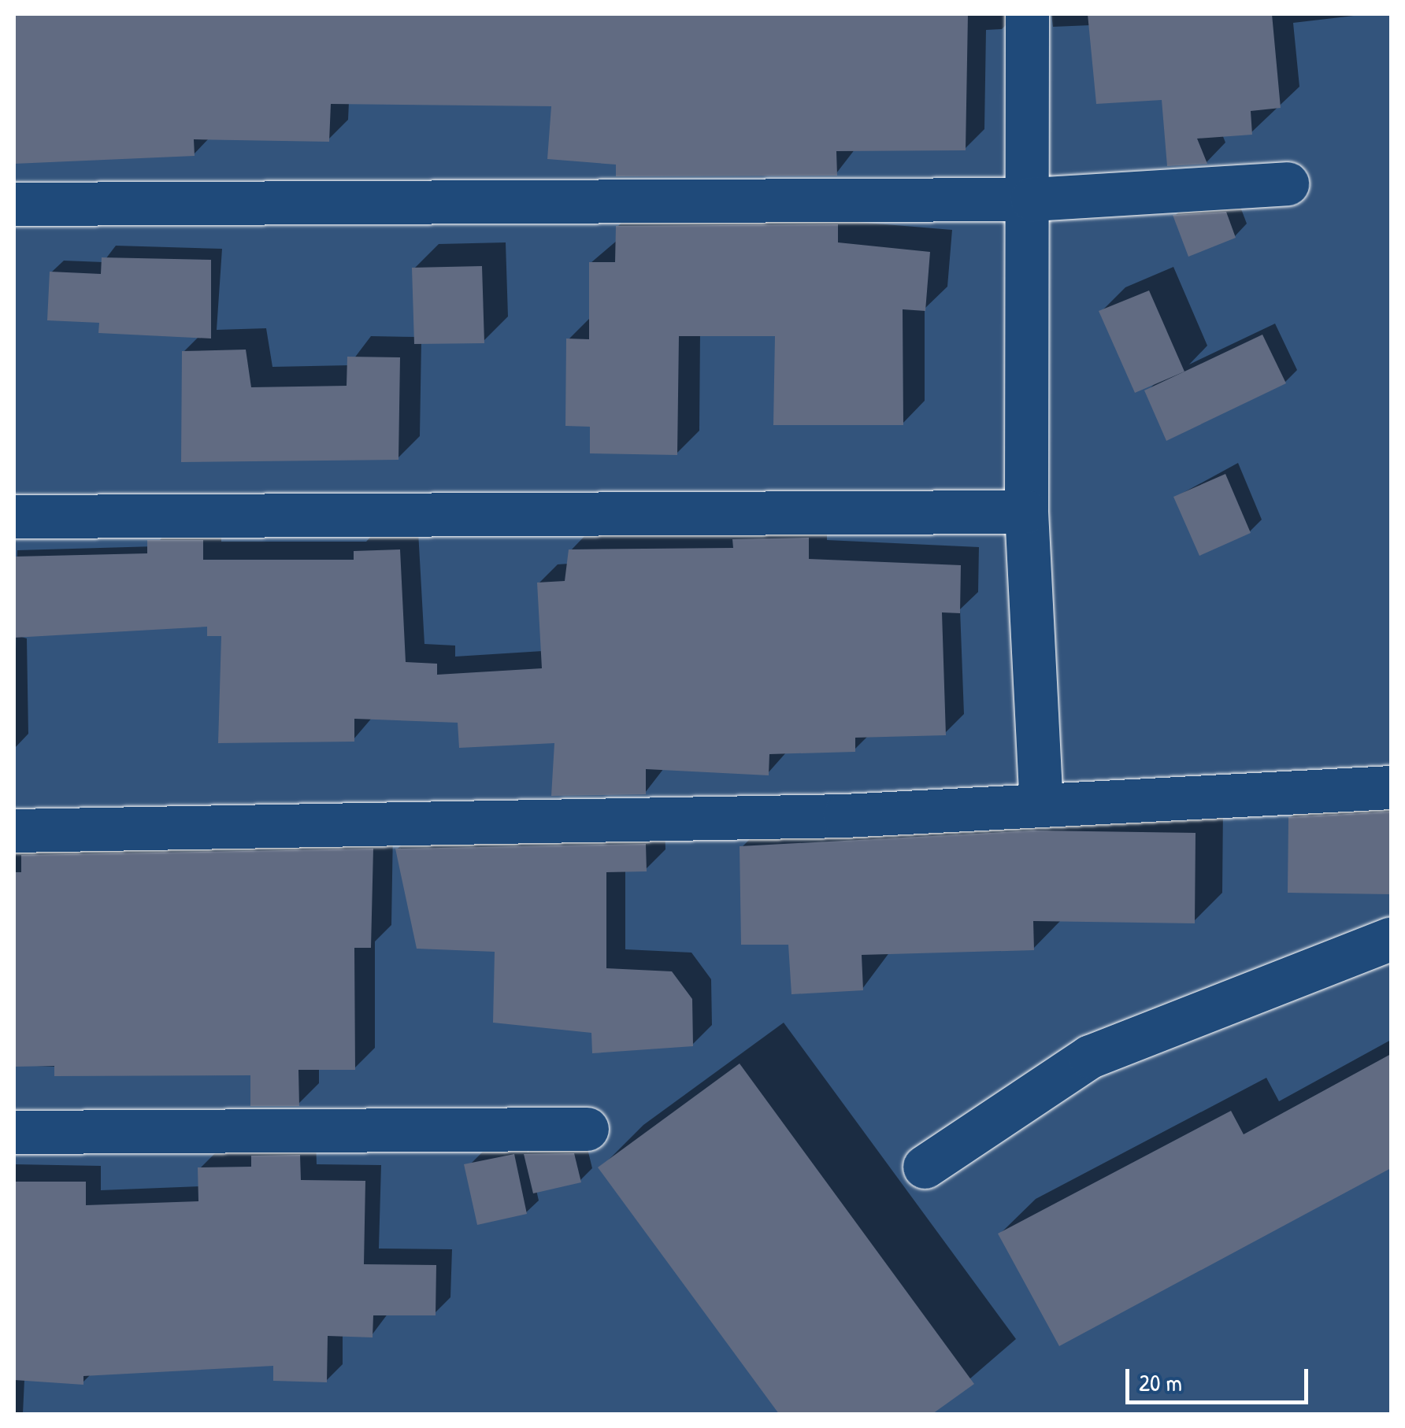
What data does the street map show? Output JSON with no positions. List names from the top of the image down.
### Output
{
  "scale_bar": "20 m"
}
